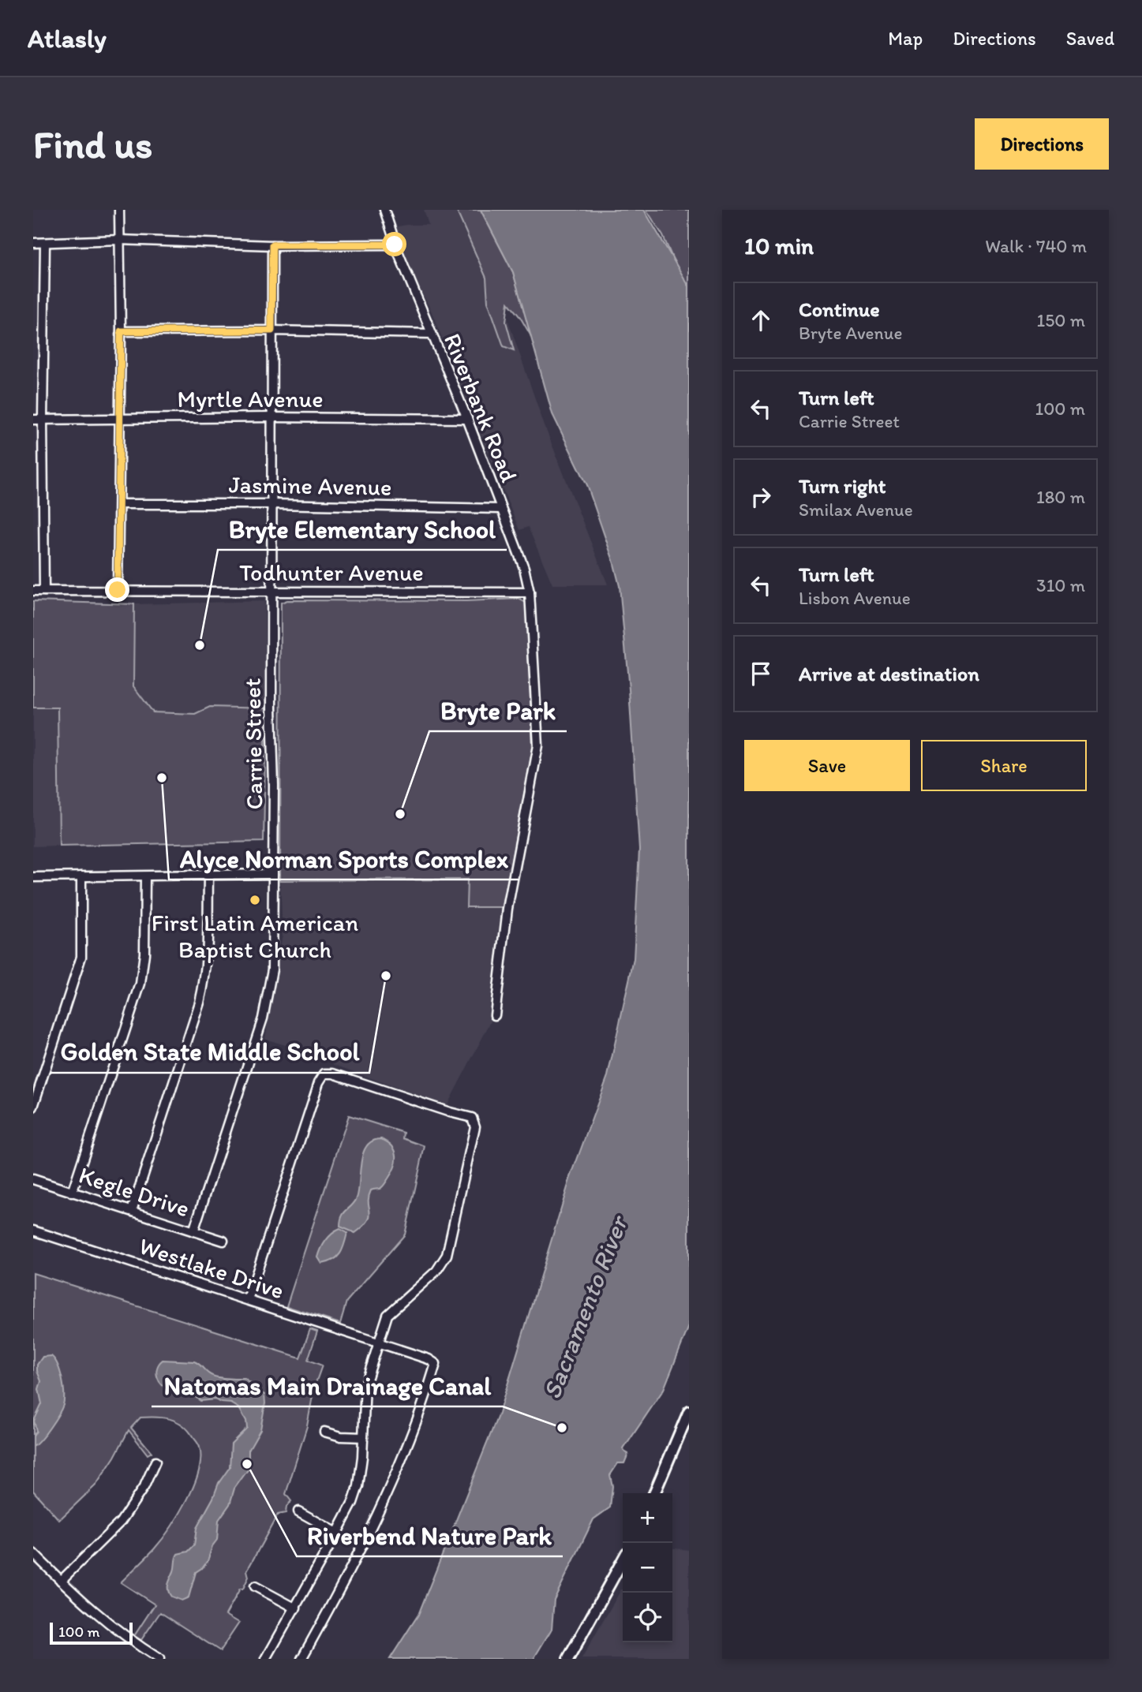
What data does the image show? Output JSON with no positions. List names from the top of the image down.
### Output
{
  "streets": {
    "street": [
      "Myrtle Avenue",
      "Riverbank Road",
      "Jasmine Avenue",
      "Todhunter Avenue",
      "Carrie Street",
      "Kegle Drive",
      "Westlake Drive"
    ]
  },
  "crossings": [
    ["Myrtle Avenue", "Riverbank Road"],
    ["Myrtle Avenue", "Carrie Street"],
    ["Riverbank Road", "Jasmine Avenue"],
    ["Riverbank Road", "Todhunter Avenue"],
    ["Jasmine Avenue", "Carrie Street"],
    ["Todhunter Avenue", "Carrie Street"],
    ["Carrie Street", "Kegle Drive"]
  ],
  "water": ["Sacramento River"],
  "places": [
    "Bryte Elementary School",
    "Alyce Norman Sports Complex",
    "Bryte Park",
    "First Latin American Baptist Church",
    "Golden State Middle School",
    "Natomas Main Drainage Canal",
    "Riverbend Nature Park"
  ],
  "scale_bar": "100 m",
  "page": {
    "header": "Atlasly",
    "nav": ["Map", "Directions", "Saved"],
    "buttons": [
      "Directions",
      ["Save", "Share"]
    ],
    "title": "Find us",
    "heading": ["10 min", "Walk · 740 m"],
    "list": [
      ["Continue", "Bryte Avenue", "150 m"],
      ["Turn left", "Carrie Street", "100 m"],
      ["Turn right", "Smilax Avenue", "180 m"],
      ["Turn left", "Lisbon Avenue", "310 m"],
      "Arrive at destination"
    ],
    "map_buttons": ["+", "−"],
    "scale": "100 m"
  }
}
